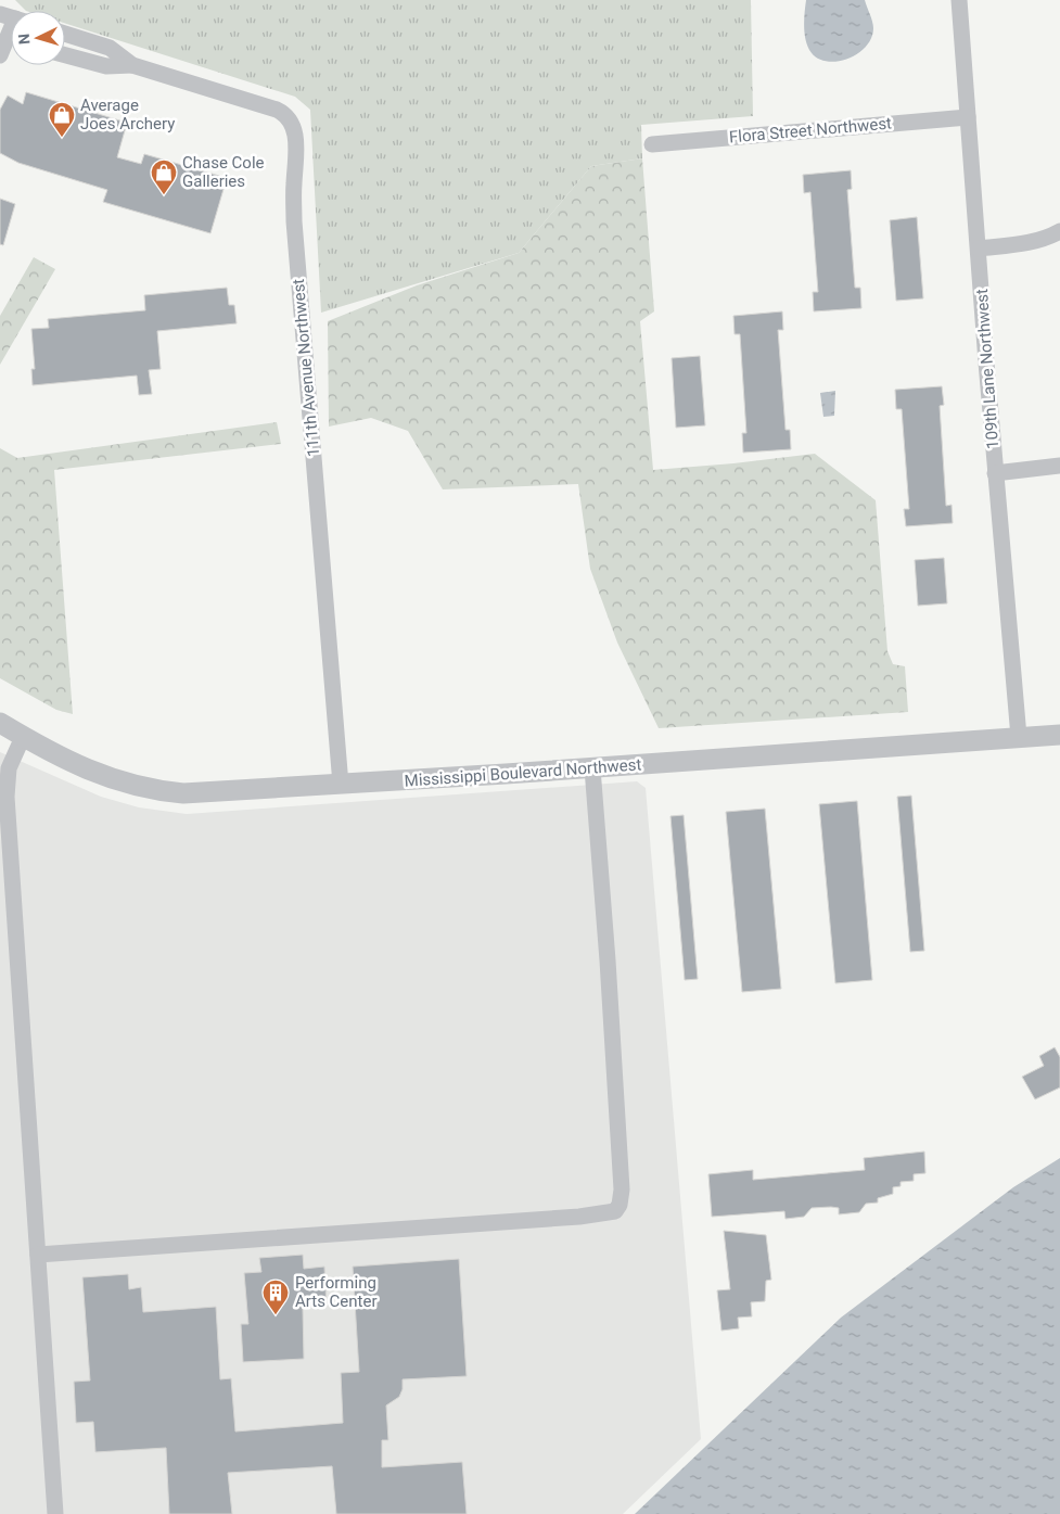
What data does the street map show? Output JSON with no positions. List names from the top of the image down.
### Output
{
  "streets": {
    "street": [
      "Flora Street Northwest",
      "111th Avenue Northwest",
      "109th Lane Northwest",
      "Mississippi Boulevard Northwest"
    ]
  },
  "crossings": [
    ["Flora Street Northwest", "109th Lane Northwest"],
    ["111th Avenue Northwest", "Mississippi Boulevard Northwest"],
    ["109th Lane Northwest", "Mississippi Boulevard Northwest"]
  ],
  "places": {
    "shop": ["Average Joes Archery", "Chase Cole Galleries"],
    "building": ["Performing Arts Center"]
  },
  "north": "left"
}
